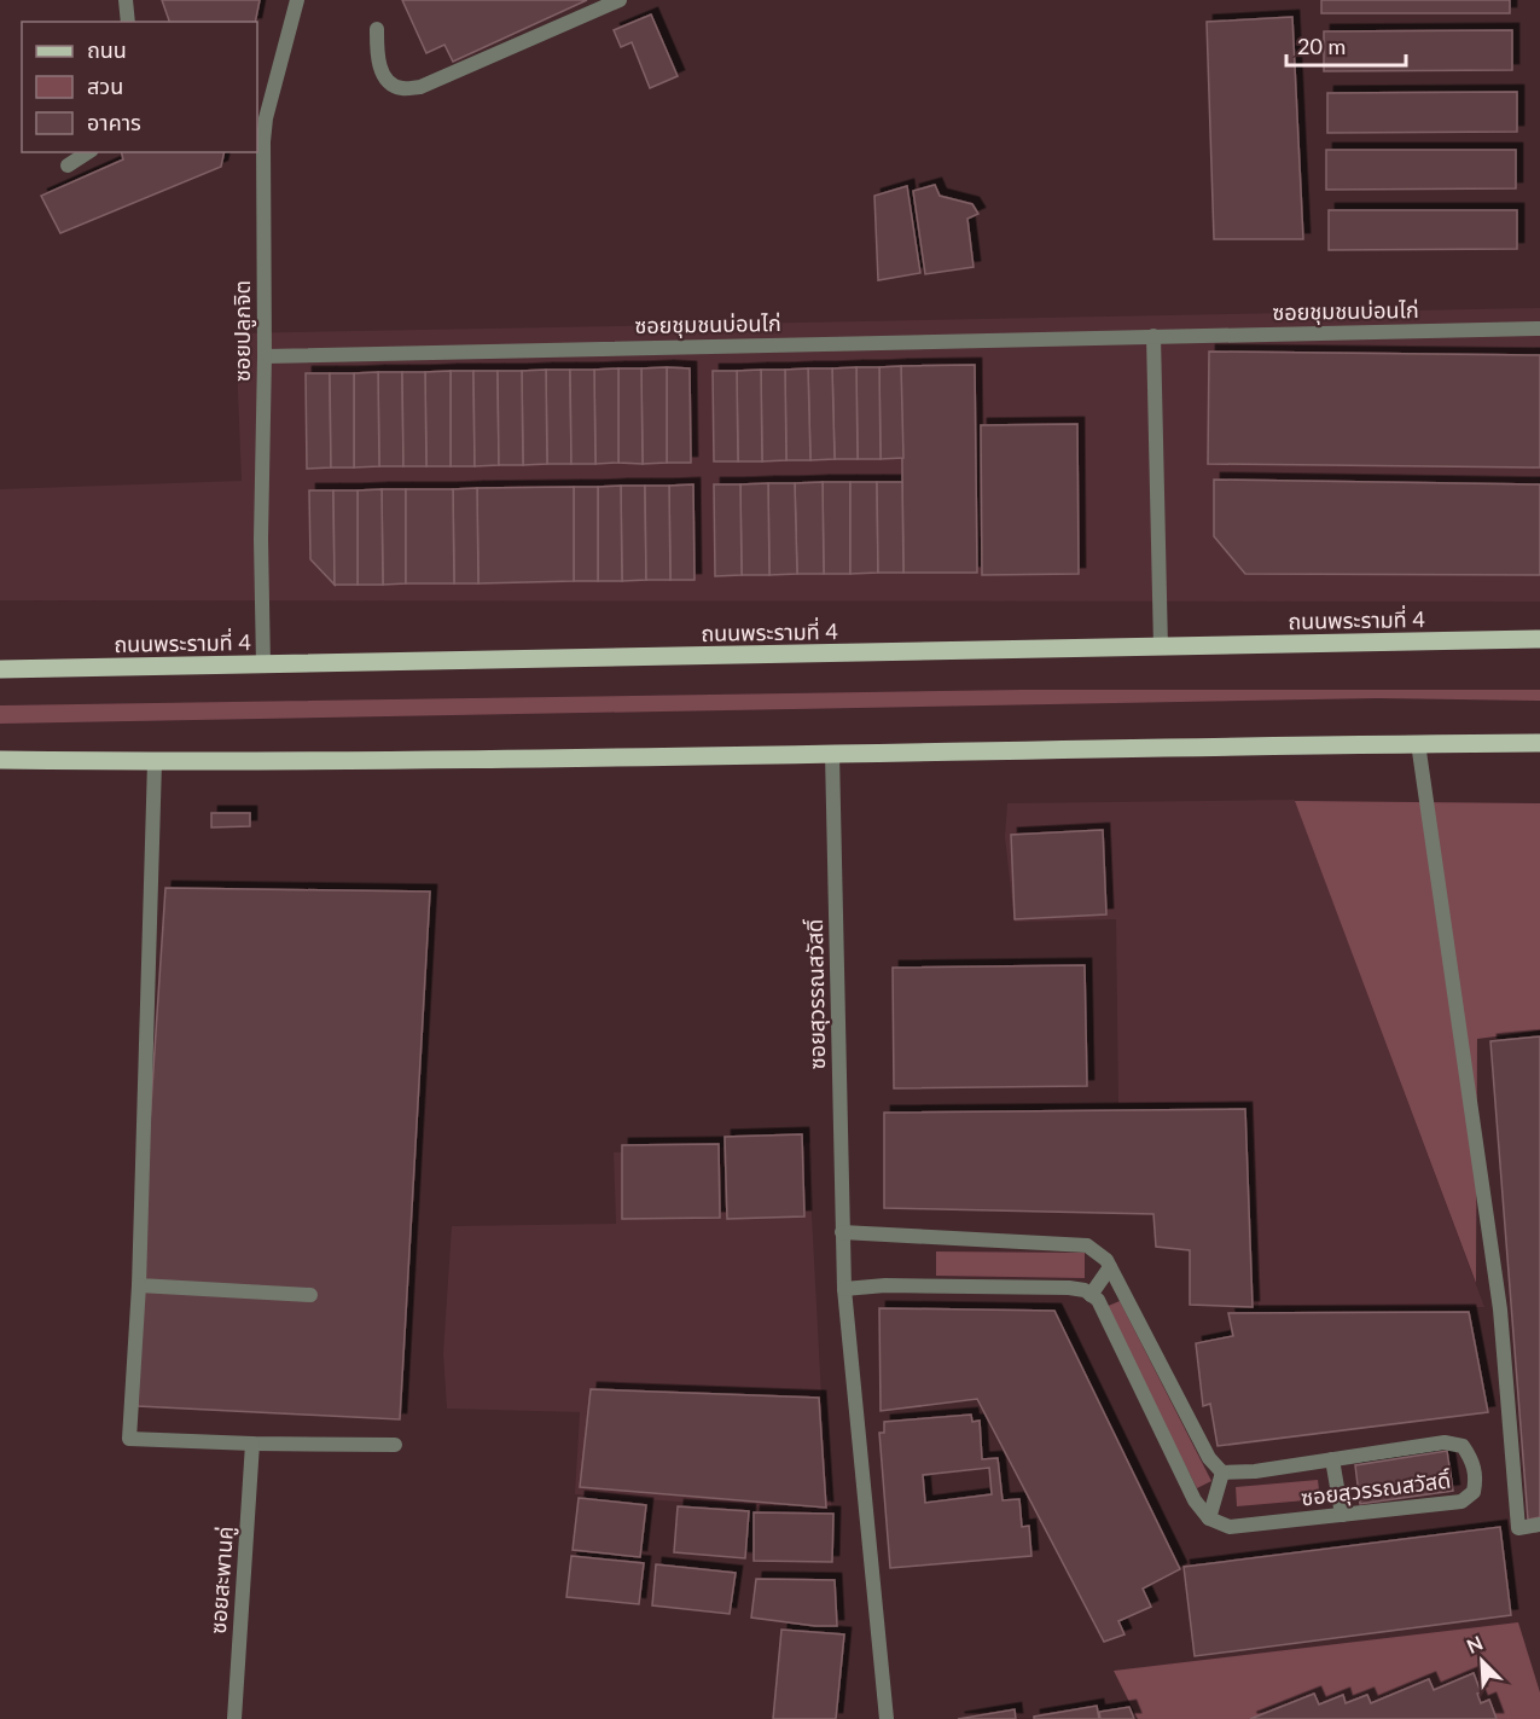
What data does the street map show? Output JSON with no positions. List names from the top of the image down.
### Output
{
  "streets": {
    "main road": ["ถนนพระรามที่ 4"],
    "street": [
      "ซอยชุมชนบ่อนไก่",
      "ซอยปลูกจิต",
      "ซอยสุวรรณสวัสดิ์",
      "ซอยสะพานคู่"
    ]
  },
  "crossings": [
    ["ซอยชุมชนบ่อนไก่", "ซอยปลูกจิต"],
    ["ซอยปลูกจิต", "ถนนพระรามที่ 4"]
  ],
  "legend": ["ถนน", "สวน", "อาคาร"],
  "scale_bar": "20 m",
  "north": "top left"
}
